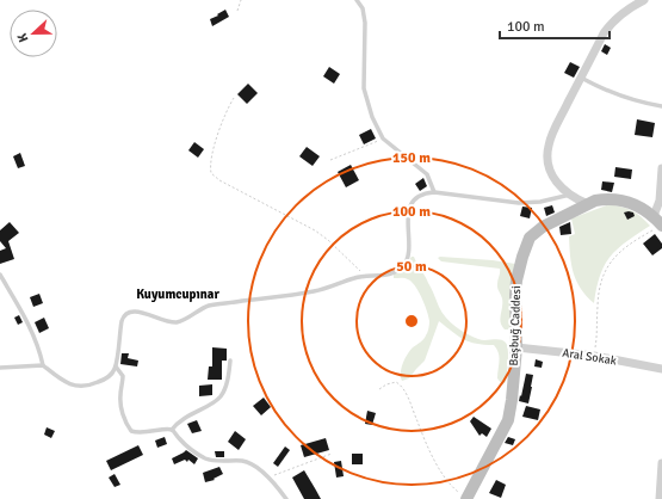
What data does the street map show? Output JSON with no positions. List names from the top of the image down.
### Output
{
  "streets": {
    "street": ["Başbuğ Caddesi", "Aral Sokak"]
  },
  "crossings": [
    ["Başbuğ Caddesi", "Aral Sokak"]
  ],
  "districts": ["Kuyumcupınar"],
  "scale_bar": "100 m",
  "north": "left",
  "rings": ["150 m", "100 m", "50 m"]
}
